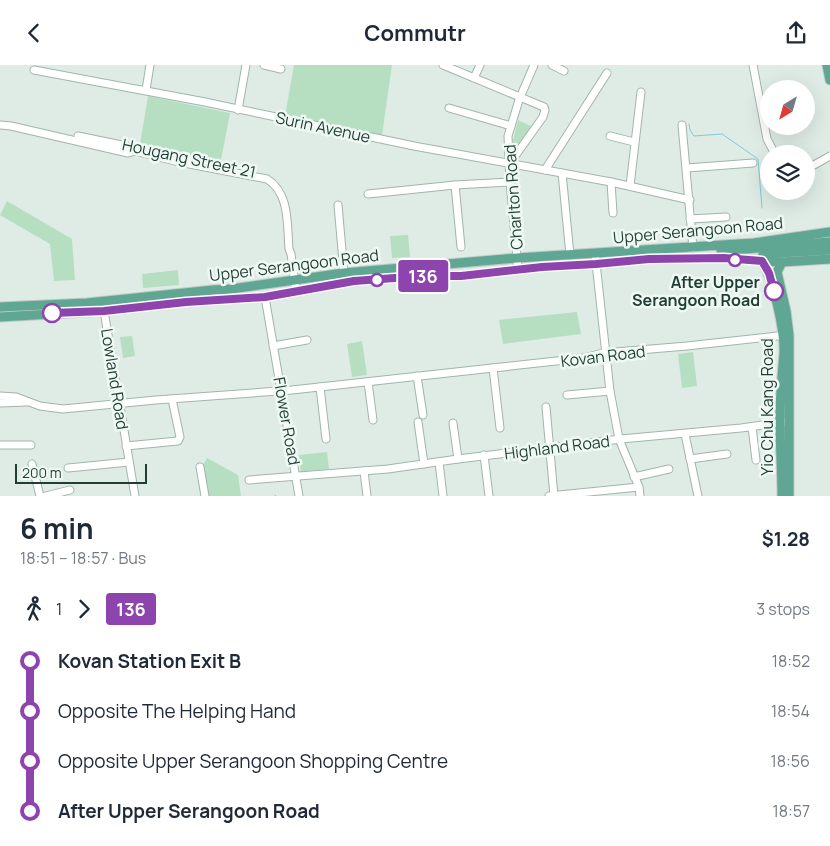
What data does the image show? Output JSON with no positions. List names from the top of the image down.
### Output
{
  "streets": {
    "main road": ["Upper Serangoon Road", "Yio Chu Kang Road"],
    "street": [
      "Surin Avenue",
      "Hougang Street 21",
      "Charlton Road",
      "Kovan Road",
      "Lowland Road",
      "Flower Road",
      "Highland Road"
    ]
  },
  "crossings": [
    ["Surin Avenue", "Charlton Road"],
    ["Hougang Street 21", "Upper Serangoon Road"],
    ["Charlton Road", "Upper Serangoon Road"],
    ["Upper Serangoon Road", "Lowland Road"],
    ["Upper Serangoon Road", "Yio Chu Kang Road"],
    ["Upper Serangoon Road", "Flower Road"],
    ["Kovan Road", "Lowland Road"],
    ["Kovan Road", "Yio Chu Kang Road"],
    ["Kovan Road", "Flower Road"],
    ["Yio Chu Kang Road", "Highland Road"],
    ["Flower Road", "Highland Road"]
  ],
  "places": ["After Upper Serangoon Road"],
  "lines": ["bus line 136"],
  "scale_bar": "200 m",
  "north": "bottom left",
  "page": {
    "header": "Commutr",
    "on_map": "136",
    "scale": "200 m",
    "heading": ["6 min", "18:51 – 18:57 · Bus", "$1.28"],
    "legs": ["1", "136", "3 stops"],
    "list": [
      {
        "name": "Kovan Station Exit B",
        "value": "18:52"
      },
      {
        "name": "Opposite The Helping Hand",
        "value": "18:54"
      },
      {
        "name": "Opposite Upper Serangoon Shopping Centre",
        "value": "18:56"
      },
      {
        "name": "After Upper Serangoon Road",
        "value": "18:57"
      }
    ]
  }
}
